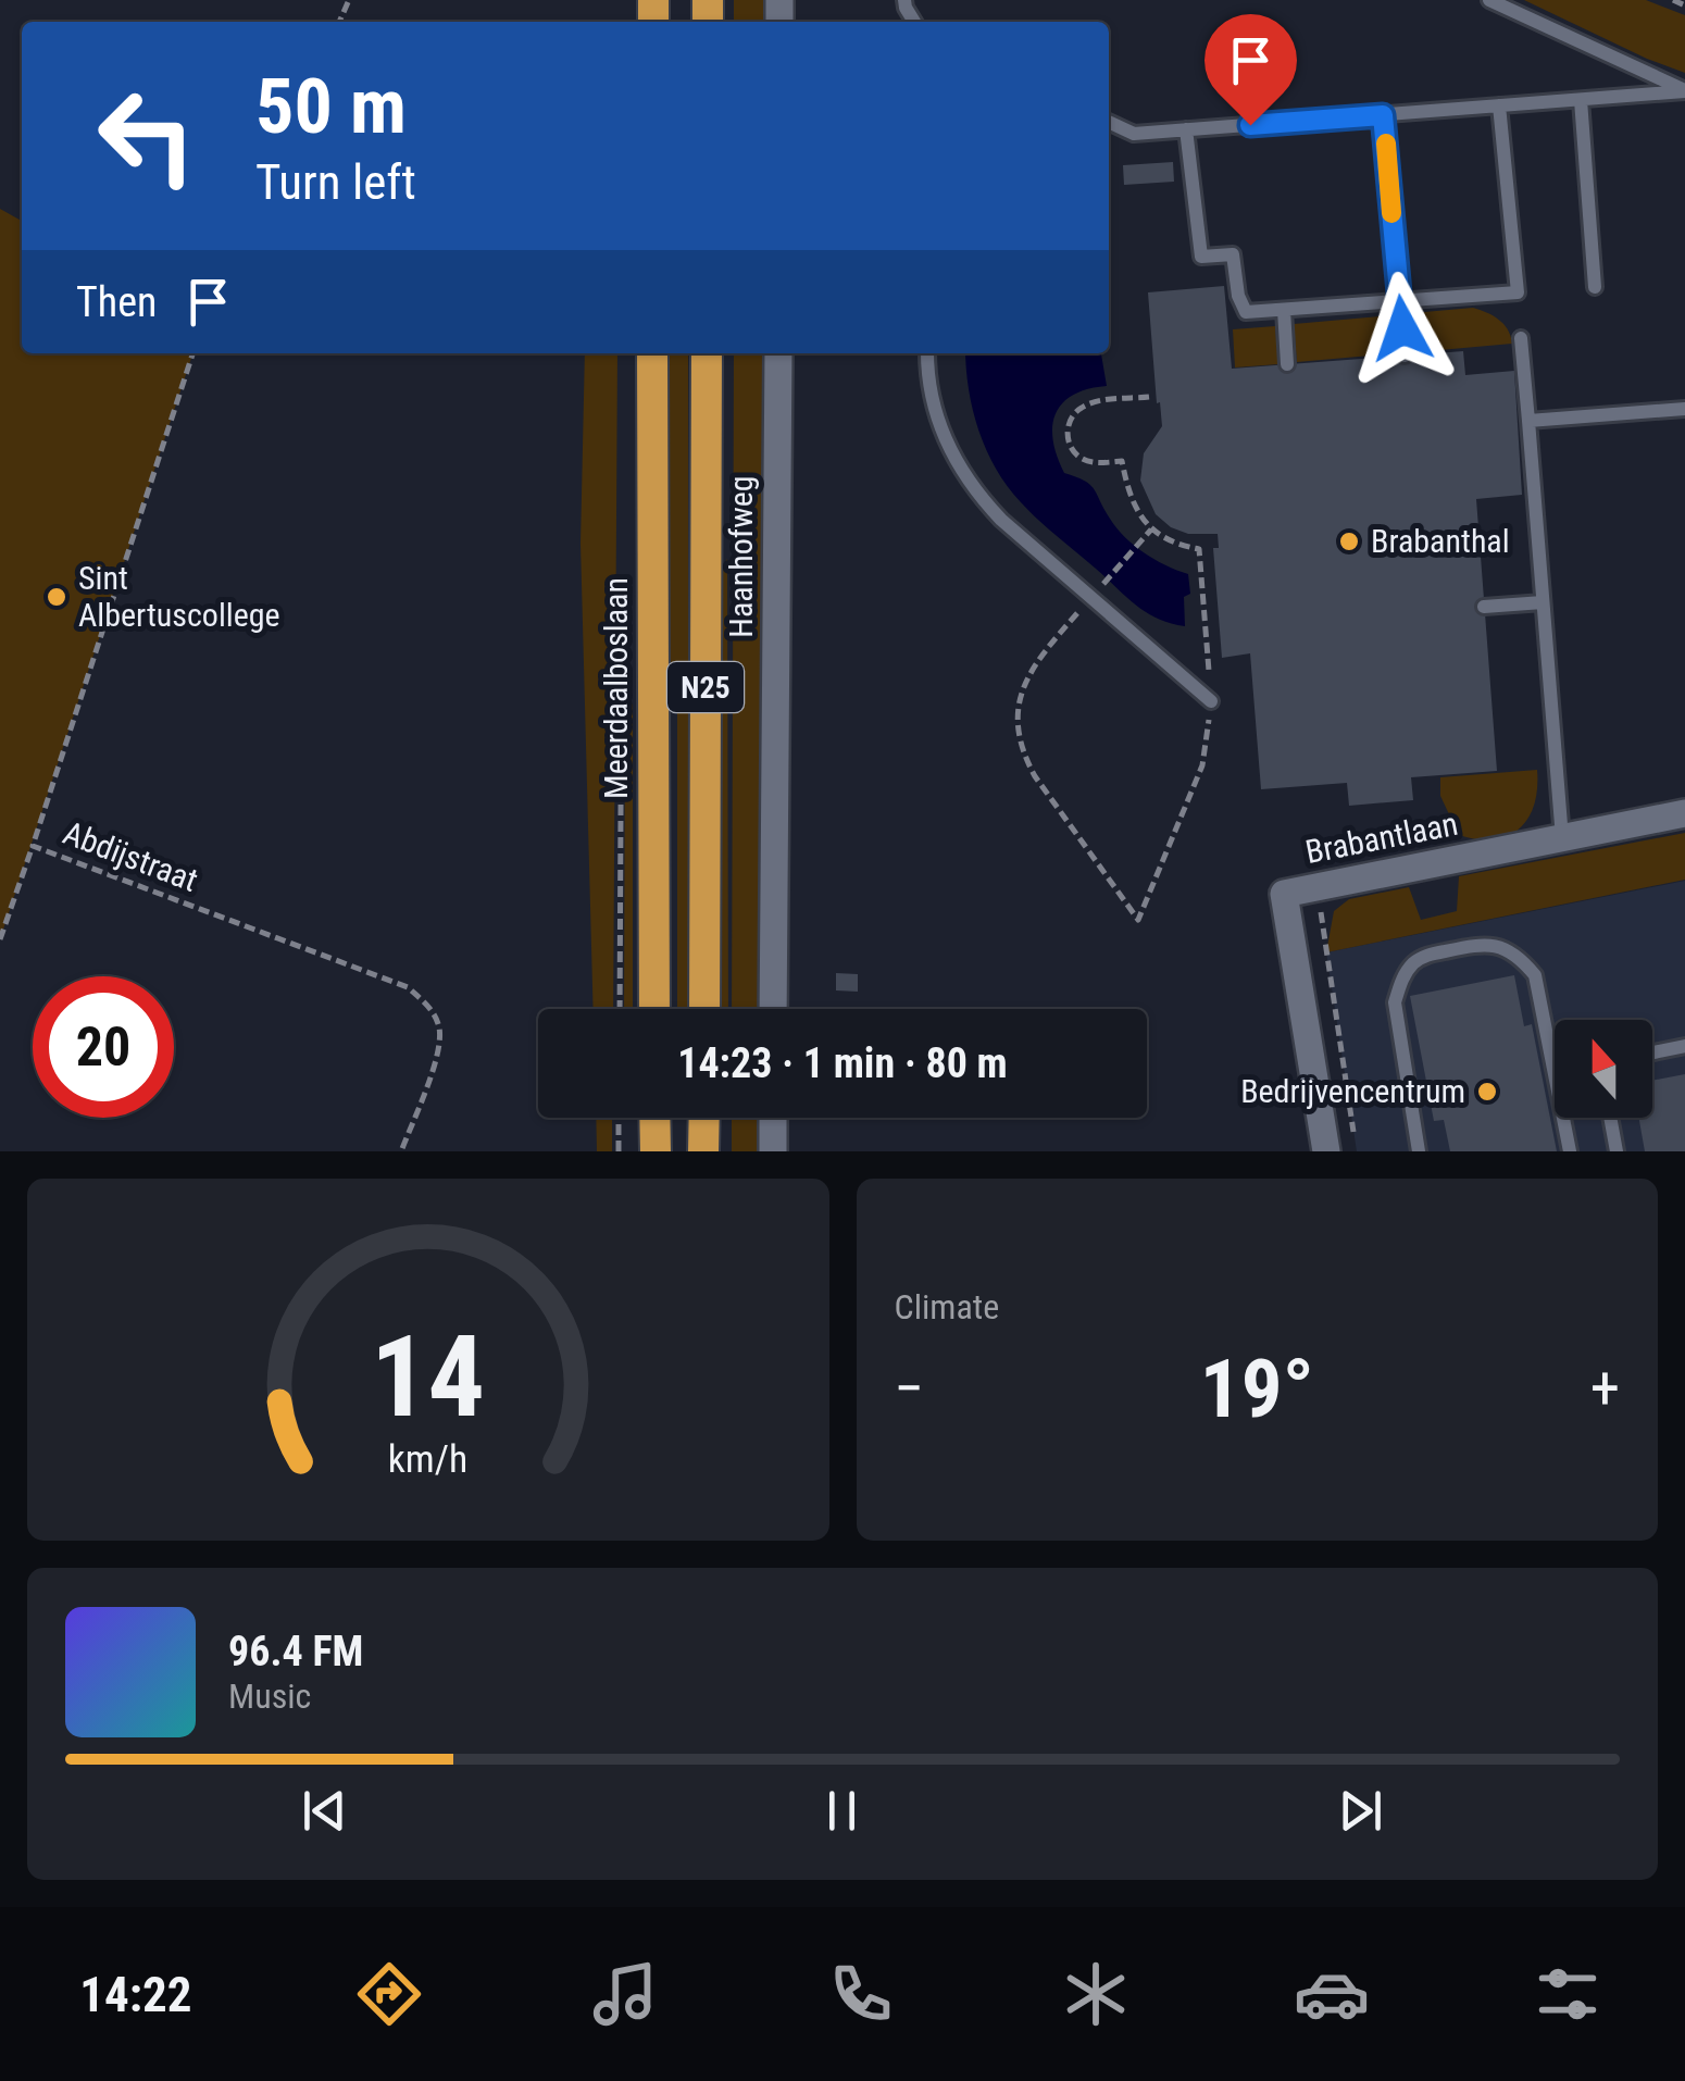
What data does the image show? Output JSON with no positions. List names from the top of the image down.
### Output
{
  "streets": {
    "highway": ["N25", "Meerdaalboslaan"],
    "street": ["Haanhofweg", "Brabantlaan"],
    "path": ["Abdijstraat"]
  },
  "places": ["Brabanthal", "Sint Albertuscollege", "Bedrijvencentrum"],
  "north": "top",
  "page": {
    "turn": ["50 m", "Turn left"],
    "then": "Then",
    "limit": "20",
    "trip": "14:23 · 1 min · 80 m",
    "tile": "Climate",
    "heat": ["−", "19°", "+"],
    "song": ["96.4 FM", "Music"],
    "tabs": "14:22",
    "gauge": ["14", "km/h"]
  }
}
